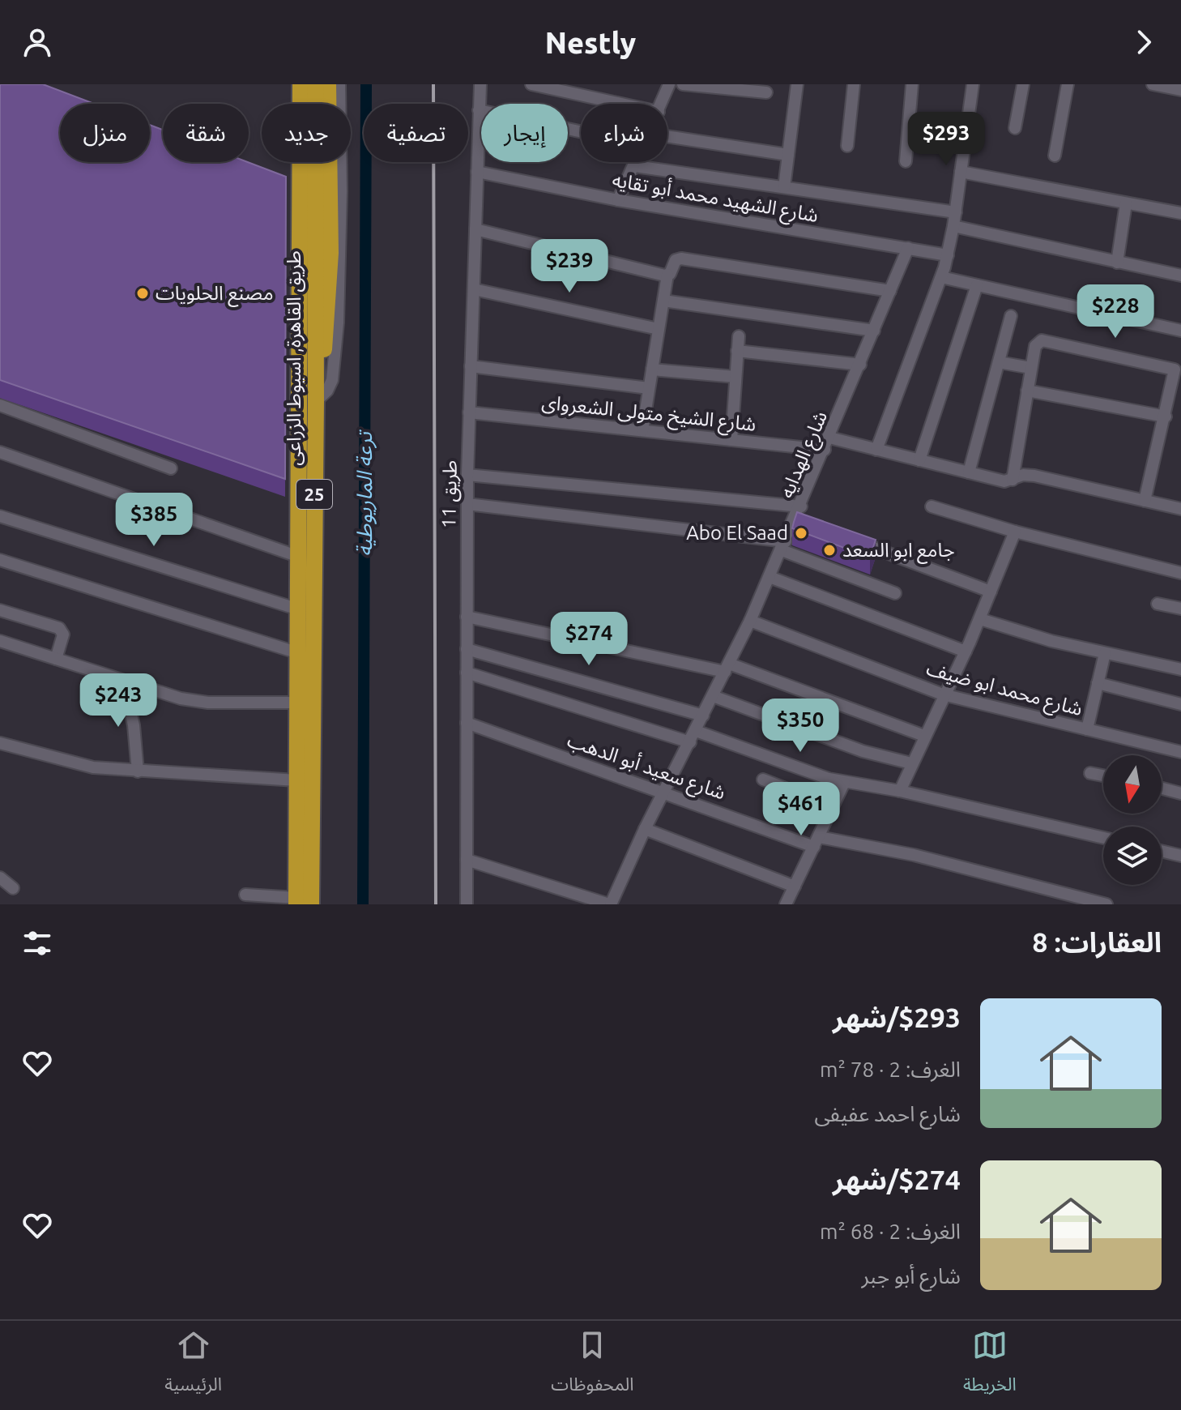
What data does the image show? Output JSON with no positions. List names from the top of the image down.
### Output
{
  "streets": {
    "highway": ["طريق القاهرة, اسيوط الزراعى", "25"],
    "street": [
      "شارع الشهيد محمد أبو تقايه",
      "شارع الشيخ متولى الشعرواى",
      "شارع الهدايه",
      "طريق 11",
      "شارع محمد ابو ضيف",
      "شارع سعيد أبو الدهب"
    ]
  },
  "crossings": [
    ["شارع الشهيد محمد أبو تقايه", "شارع الهدايه"],
    ["شارع الشهيد محمد أبو تقايه", "طريق 11"],
    ["شارع الشيخ متولى الشعرواى", "شارع الهدايه"],
    ["شارع الشيخ متولى الشعرواى", "طريق 11"],
    ["شارع الهدايه", "شارع محمد ابو ضيف"],
    ["شارع الهدايه", "شارع سعيد أبو الدهب"],
    ["طريق 11", "شارع سعيد أبو الدهب"]
  ],
  "water": ["ترعة الماريوطية"],
  "places": ["مصنع الحلويات", "Abo El Saad", "جامع ابو السعد"],
  "north": "bottom",
  "page": {
    "header": "Nestly",
    "chip": [
      "شراء",
      "إيجار",
      "تصفية",
      "جديد",
      "شقة",
      "منزل"
    ],
    "price": [
      "$293",
      "$239",
      "$228",
      "$385",
      "$274",
      "$243",
      "$350",
      "$461"
    ],
    "heading": "العقارات: 8",
    "list": [
      {
        "name": "$293/شهر",
        "note": "الغرف: 2 · 78 m² · شارع احمد عفيفى"
      },
      {
        "name": "$274/شهر",
        "note": "الغرف: 2 · 68 m² · شارع أبو جبر"
      }
    ],
    "tabs": ["الخريطة", "المحفوظات", "الرئيسية"]
  }
}
